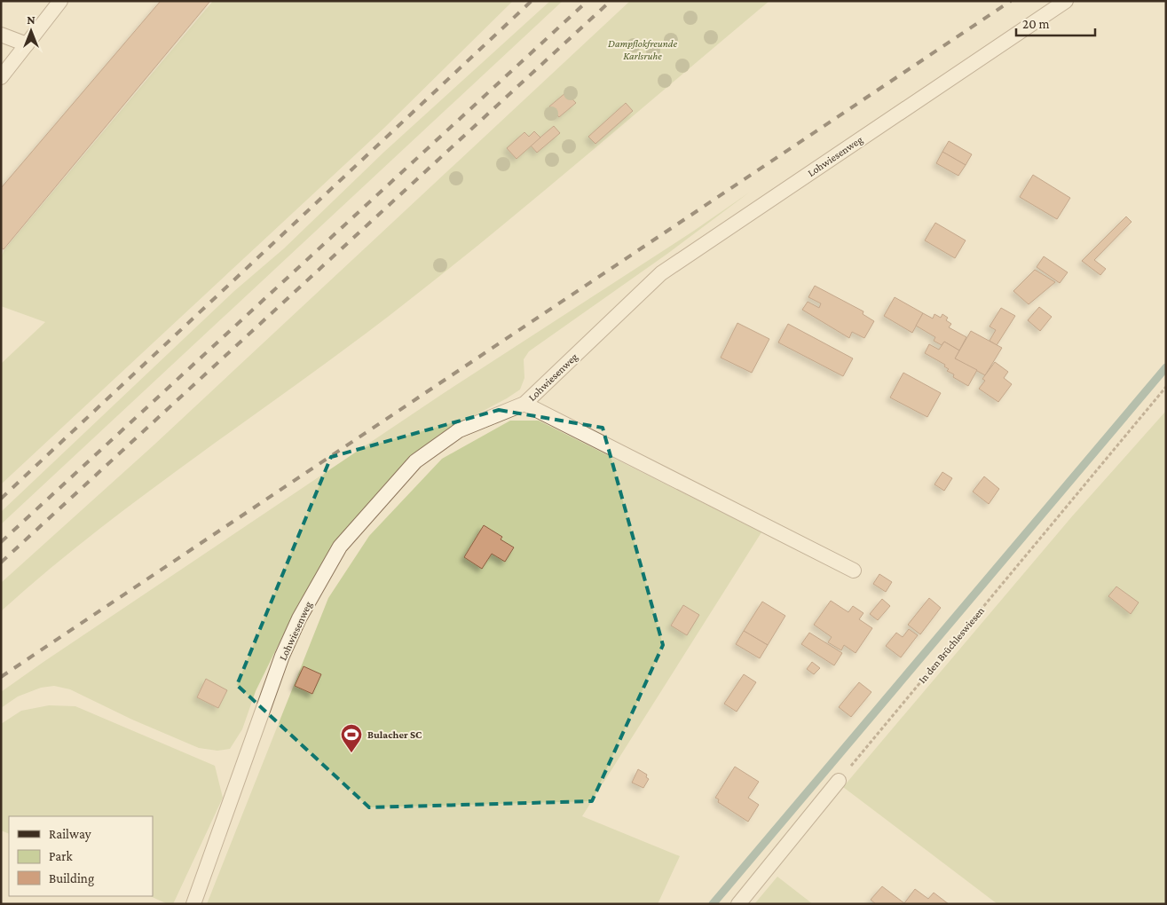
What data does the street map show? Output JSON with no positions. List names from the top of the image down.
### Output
{
  "streets": {
    "lane": ["Lohwiesenweg"],
    "path": ["In den Brüchleswiesen"]
  },
  "parks": ["Dampflokfreunde Karlsruhe"],
  "places": {
    "sports": ["Bulacher SC"]
  },
  "legend": ["Railway", "Park", "Building"],
  "scale_bar": "20 m",
  "north": "top"
}
